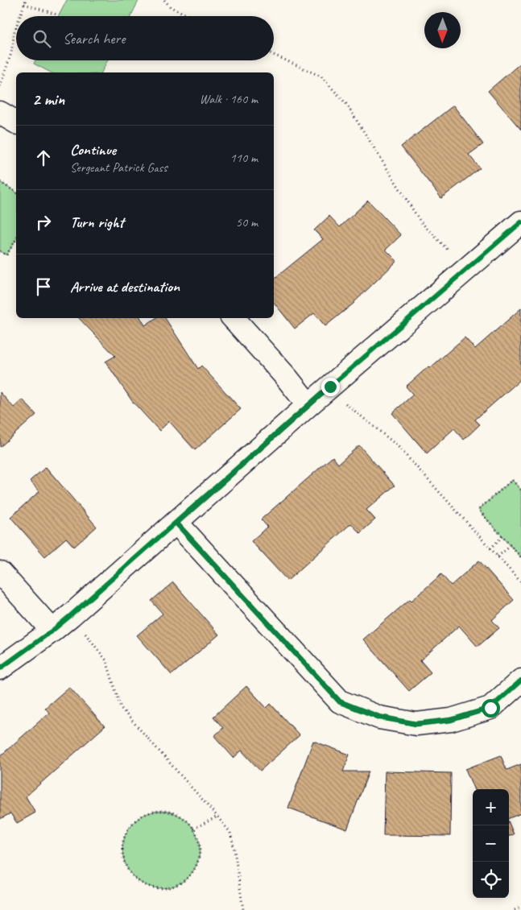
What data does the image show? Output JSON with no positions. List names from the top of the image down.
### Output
{
  "north": "bottom",
  "page": {
    "search": "Search here",
    "heading": ["2 min", "Walk · 160 m"],
    "list": [
      ["Continue", "Sergeant Patrick Gass", "110 m"],
      ["Turn right", "50 m"],
      "Arrive at destination"
    ],
    "map_buttons": ["+", "−"]
  }
}
